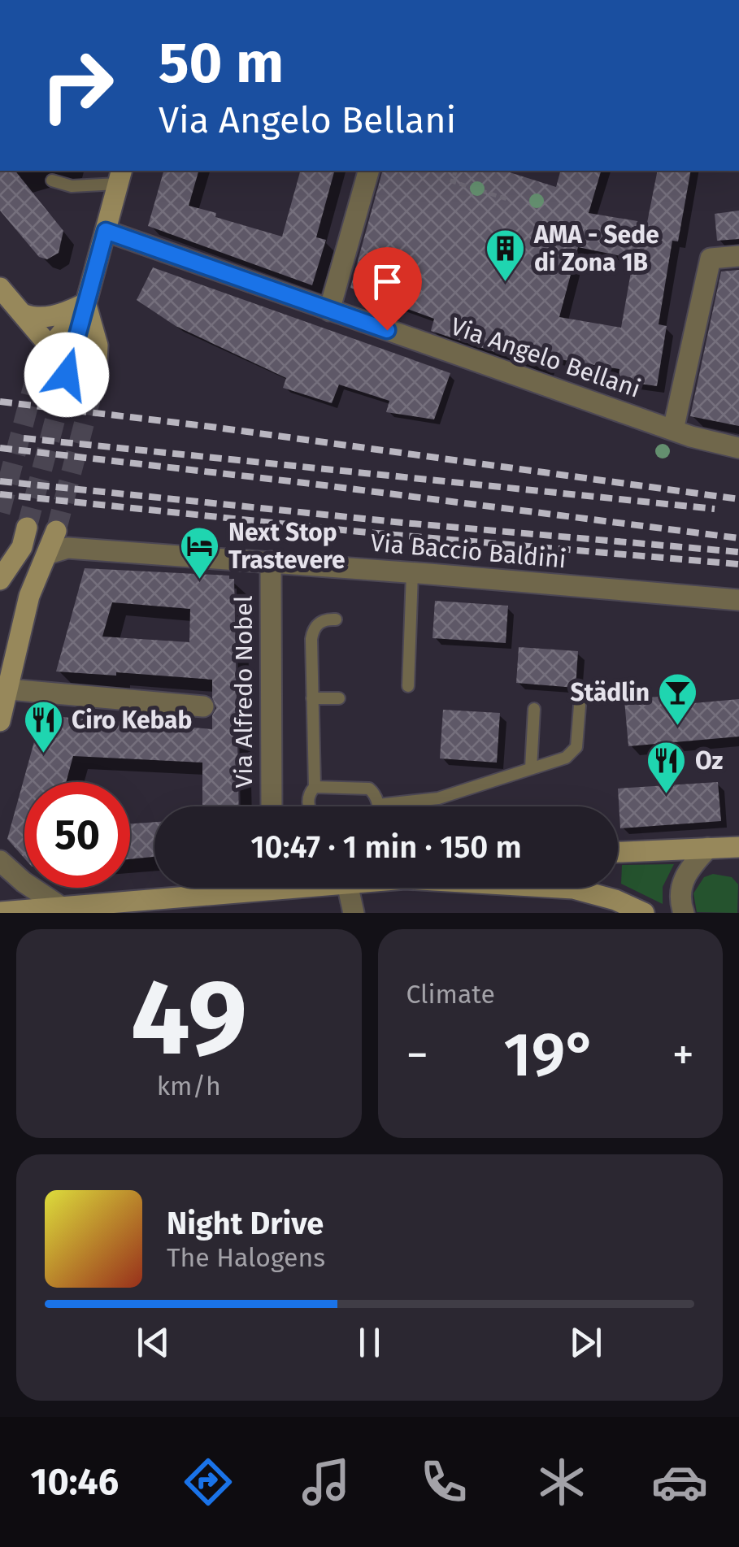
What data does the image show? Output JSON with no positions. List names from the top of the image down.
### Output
{
  "streets": {
    "street": ["Via Angelo Bellani", "Via Baccio Baldini", "Via Alfredo Nobel"]
  },
  "crossings": [
    ["Via Baccio Baldini", "Via Alfredo Nobel"]
  ],
  "places": {
    "building": ["AMA - Sede di Zona 1B"],
    "hotel": ["Next Stop Trastevere"],
    "bar": ["Städlin"],
    "restaurant": ["Ciro Kebab", "Oz"]
  },
  "page": {
    "turn": ["50 m", "Via Angelo Bellani"],
    "limit": "50",
    "trip": "10:47 · 1 min · 150 m",
    "tile": [
      ["49", "km/h"],
      "Climate"
    ],
    "heat": ["−", "19°", "+"],
    "song": ["Night Drive", "The Halogens"],
    "tabs": "10:46"
  }
}
